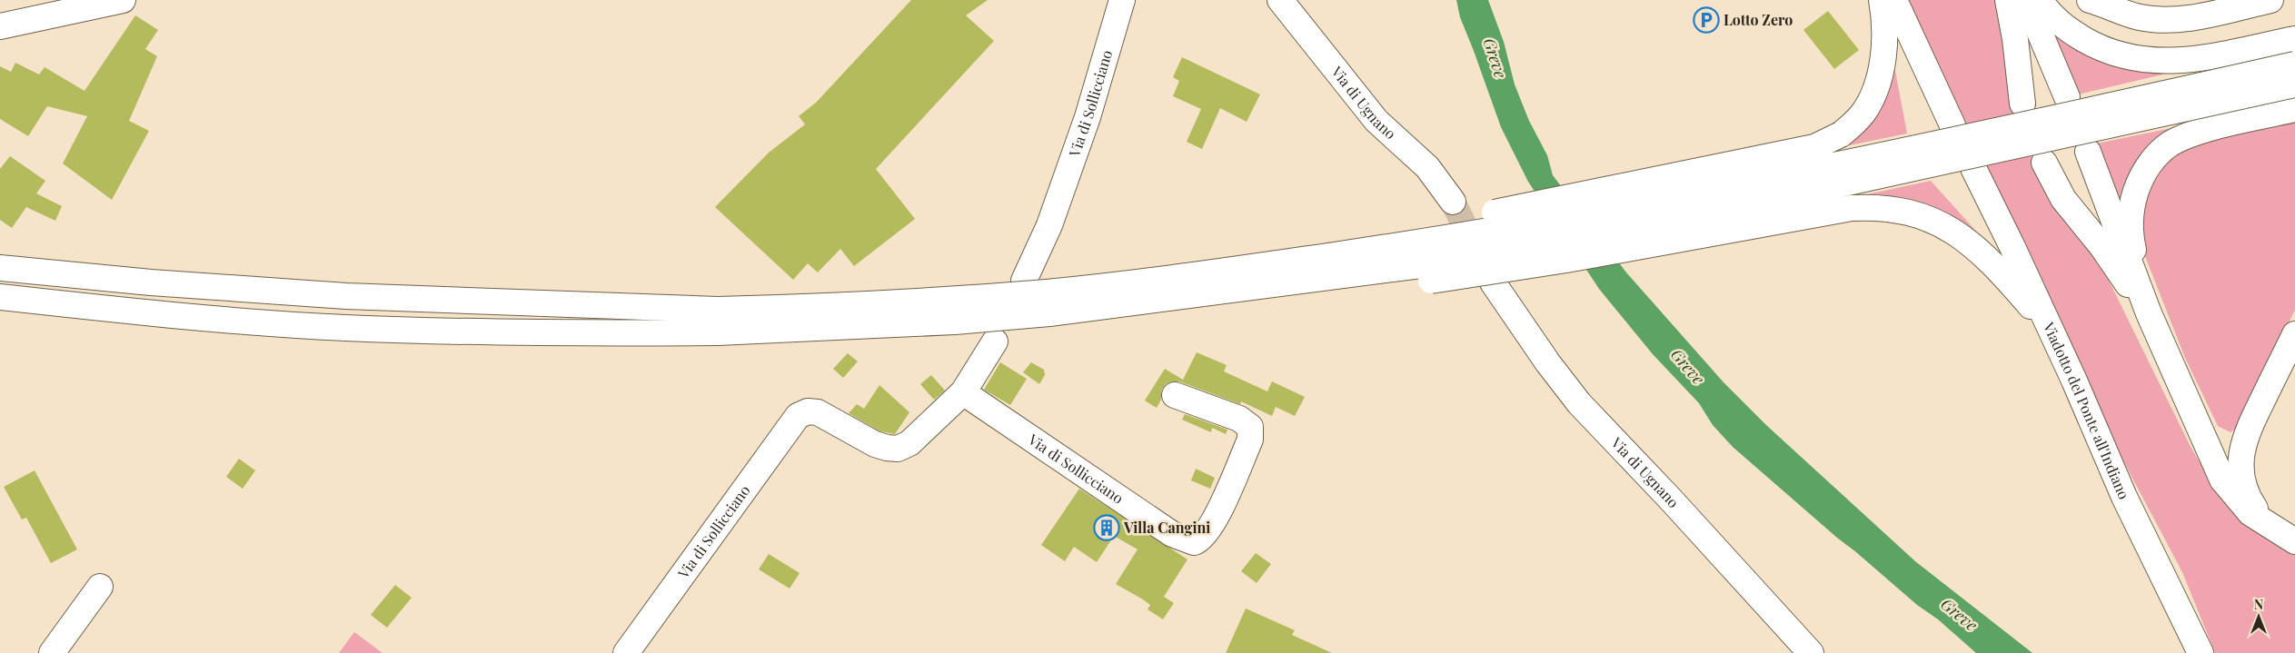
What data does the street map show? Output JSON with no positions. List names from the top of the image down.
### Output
{
  "streets": {
    "main road": ["Via di Ugnano", "Via di Sollicciano", "Viadotto del Ponte all'Indiano"]
  },
  "water": ["Greve"],
  "places": {
    "parking": ["Lotto Zero"],
    "building": ["Villa Cangini"]
  },
  "north": "top"
}
